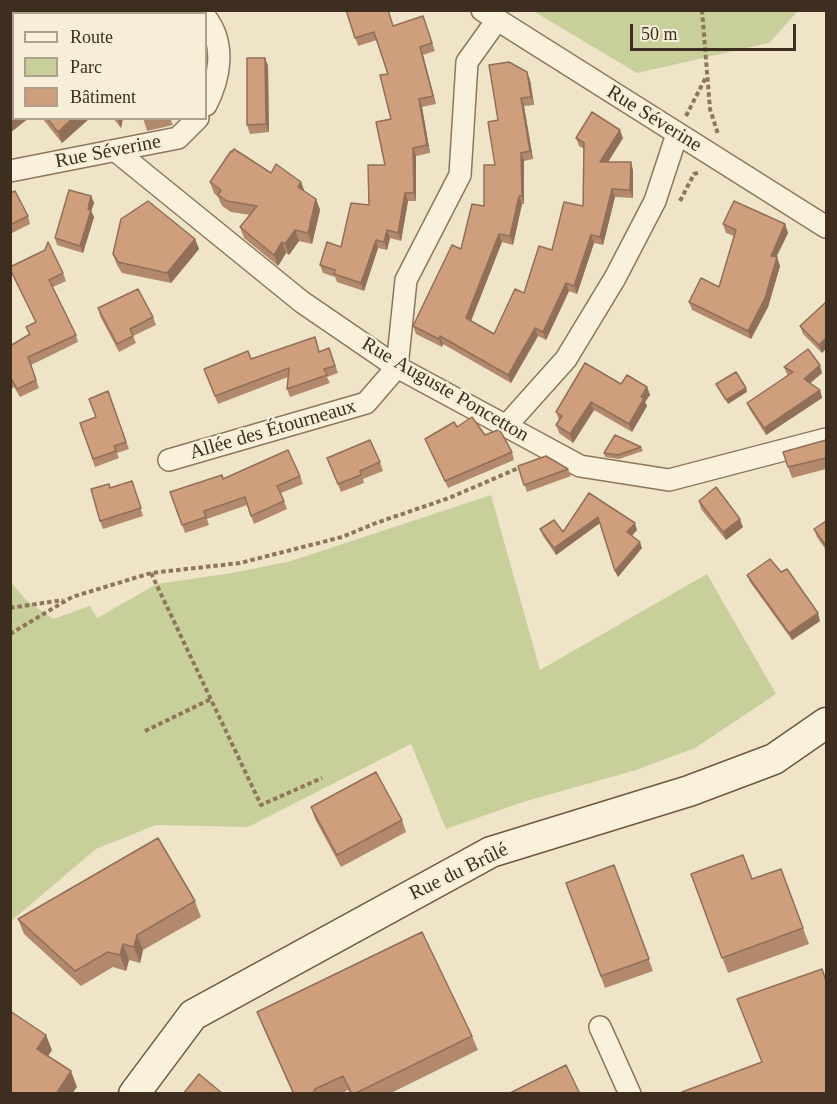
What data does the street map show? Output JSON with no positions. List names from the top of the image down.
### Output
{
  "streets": {
    "main road": ["Rue du Brûlé"],
    "street": ["Rue Séverine", "Rue Auguste Poncetton", "Allée des Étourneaux"]
  },
  "crossings": [
    ["Rue Séverine", "Rue Auguste Poncetton"],
    ["Rue Auguste Poncetton", "Allée des Étourneaux"]
  ],
  "legend": ["Route", "Parc", "Bâtiment"],
  "scale_bar": "50 m"
}
